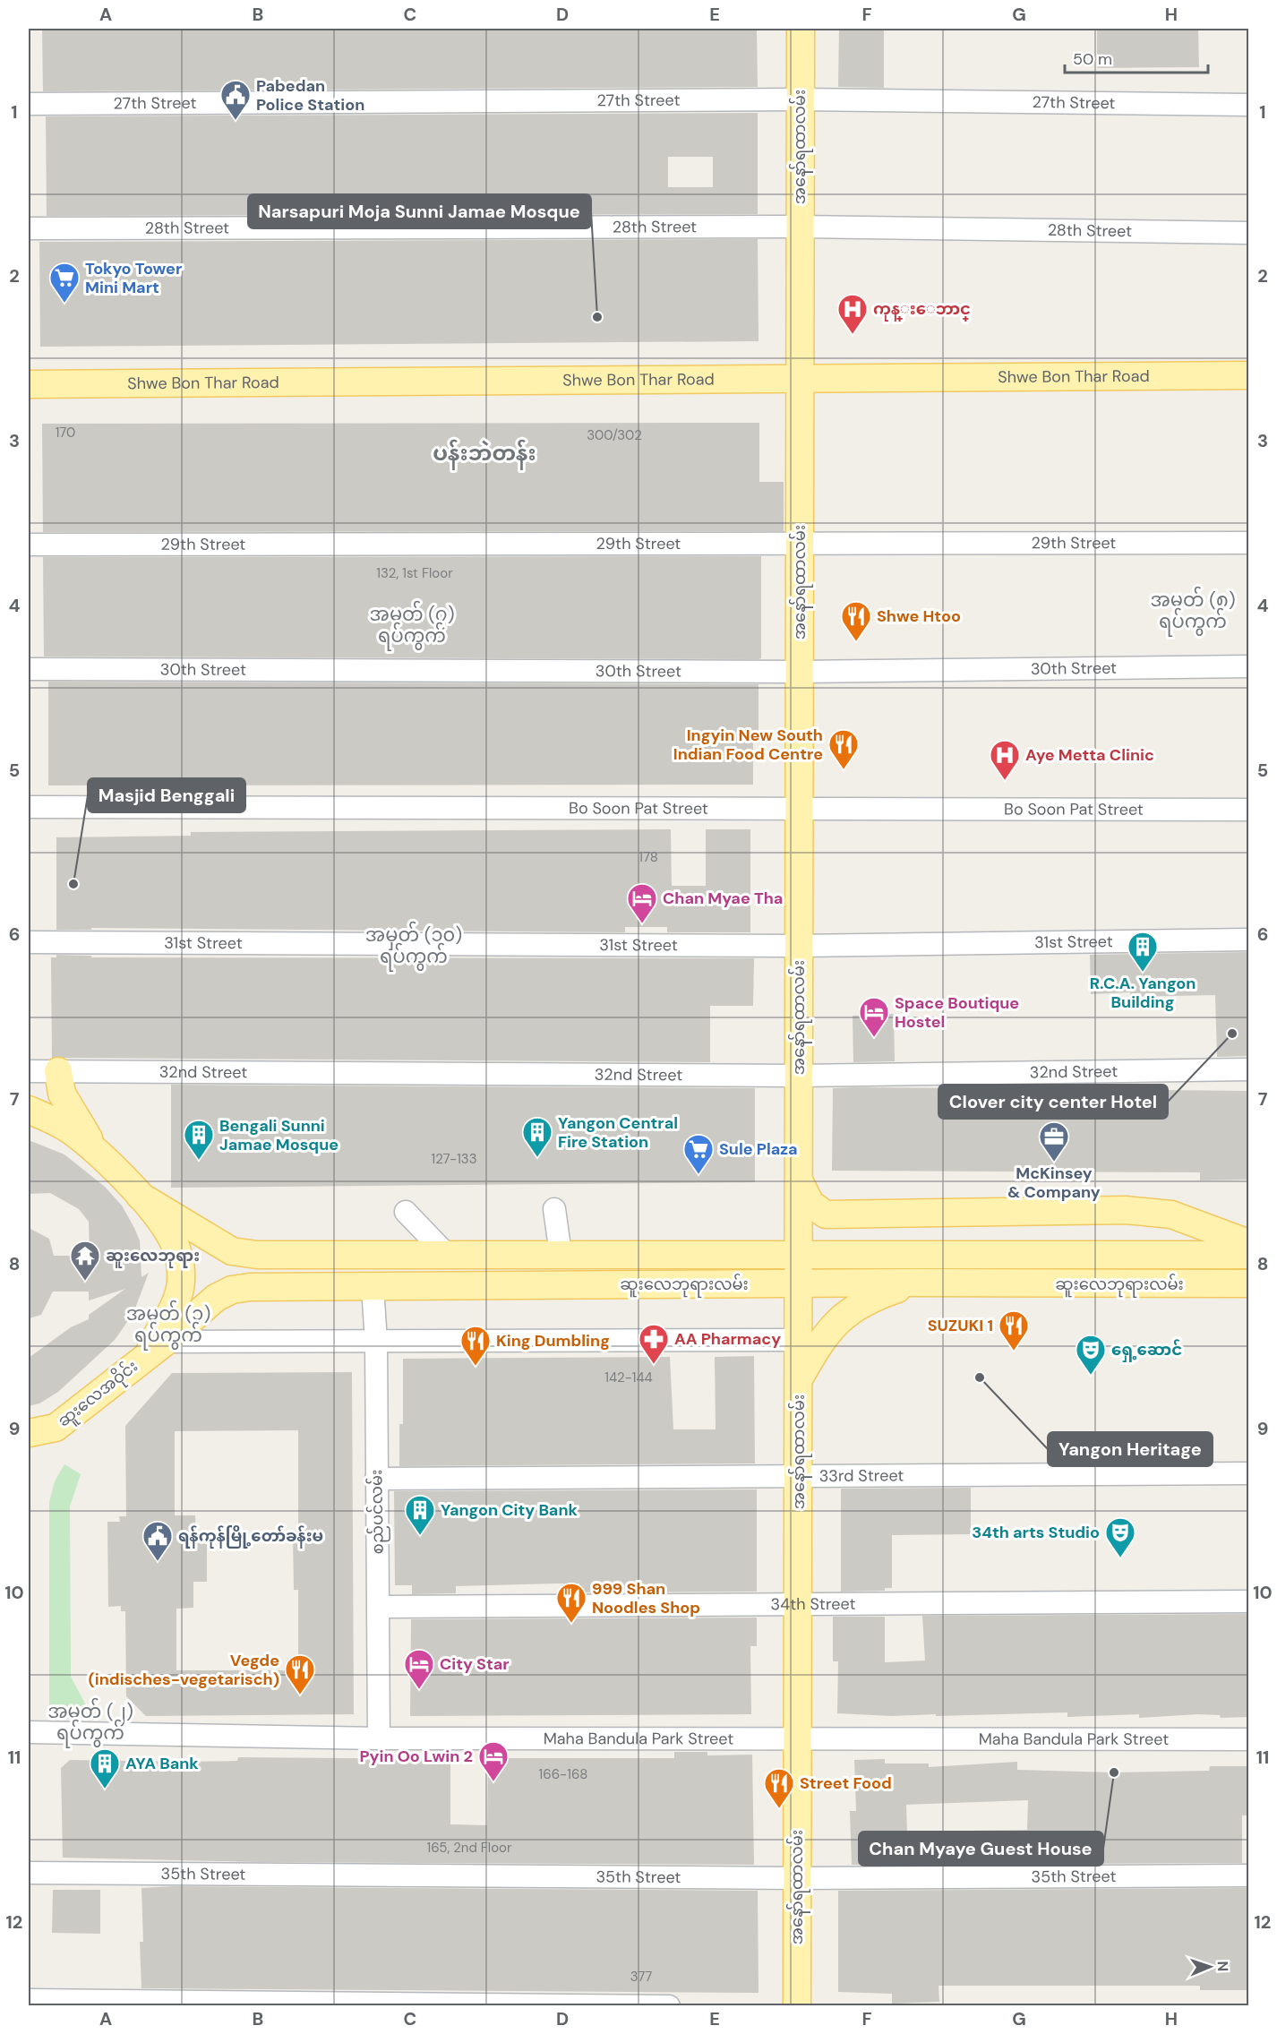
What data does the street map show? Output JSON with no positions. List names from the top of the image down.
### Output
{
  "streets": {
    "main road": [
      "အနော်ရထာလမ်း",
      "Shwe Bon Thar Road",
      "ဆူးလေဘုရားလမ်း",
      "ဆူးလေအဝိုင်း"
    ],
    "street": [
      "27th Street",
      "28th Street",
      "29th Street",
      "30th Street",
      "Bo Soon Pat Street",
      "31st Street",
      "32nd Street",
      "33rd Street",
      "စည်ပင်လမ်း",
      "34th Street",
      "Maha Bandula Park Street",
      "35th Street"
    ]
  },
  "crossings": [
    ["27th Street", "အနော်ရထာလမ်း"],
    ["အနော်ရထာလမ်း", "28th Street"],
    ["အနော်ရထာလမ်း", "Shwe Bon Thar Road"],
    ["အနော်ရထာလမ်း", "29th Street"],
    ["အနော်ရထာလမ်း", "30th Street"],
    ["အနော်ရထာလမ်း", "Bo Soon Pat Street"],
    ["အနော်ရထာလမ်း", "31st Street"],
    ["အနော်ရထာလမ်း", "32nd Street"],
    ["အနော်ရထာလမ်း", "ဆူးလေဘုရားလမ်း"],
    ["အနော်ရထာလမ်း", "33rd Street"],
    ["အနော်ရထာလမ်း", "34th Street"],
    ["အနော်ရထာလမ်း", "Maha Bandula Park Street"],
    ["အနော်ရထာလမ်း", "35th Street"],
    ["ဆူးလေဘုရားလမ်း", "ဆူးလေအဝိုင်း"],
    ["ဆူးလေဘုရားလမ်း", "စည်ပင်လမ်း"],
    ["33rd Street", "စည်ပင်လမ်း"],
    ["စည်ပင်လမ်း", "34th Street"],
    ["စည်ပင်လမ်း", "Maha Bandula Park Street"]
  ],
  "districts": [
    "ပန်းဘဲတန်း",
    "အမှတ် (၈) ရပ်ကွက်",
    "အမှတ် (၇) ရပ်ကွက်",
    "အမှတ် (၁၀) ရပ်ကွက်",
    "အမှတ် (၁) ရပ်ကွက်",
    "အမှတ် (၂) ရပ်ကွက်"
  ],
  "places": {
    "public building": ["Pabedan Police Station", "ရန်ကုန်မြို့တော်ခန်းမ"],
    "supermarket": ["Tokyo Tower Mini Mart", "Sule Plaza"],
    "other": [
      "Narsapuri Moja Sunni Jamae Mosque",
      "Masjid Benggali",
      "Clover city center Hotel",
      "Yangon Heritage",
      "Chan Myaye Guest House"
    ],
    "hospital": ["ကုန္းေဘာင္", "Aye Metta Clinic"],
    "restaurant": [
      "Shwe Htoo",
      "Ingyin New South Indian Food Centre",
      "SUZUKI 1",
      "King Dumbling",
      "999 Shan Noodles Shop",
      "Vegde (indisches-vegetarisch)",
      "Street Food"
    ],
    "hotel": [
      "Chan Myae Tha",
      "Space Boutique Hostel",
      "City Star",
      "Pyin Oo Lwin 2"
    ],
    "building": [
      "R.C.A. Yangon Building",
      "Yangon Central Fire Station",
      "Bengali Sunni Jamae Mosque",
      "Yangon City Bank",
      "AYA Bank"
    ],
    "office": ["McKinsey & Company"],
    "temple": ["ဆူးလေဘုရား"],
    "pharmacy": ["AA Pharmacy"],
    "theatre": ["ရှေ့ဆောင်", "34th arts Studio"]
  },
  "house_numbers": [
    "170",
    "300/302",
    "132, 1st Floor",
    "178",
    "127-133",
    "142-144",
    "166-168",
    "165, 2nd Floor",
    "377"
  ],
  "scale_bar": "50 m",
  "north": "right",
  "grid": {
    "columns": [
      "A",
      "B",
      "C",
      "D",
      "E",
      "F",
      "G",
      "H"
    ],
    "rows": [
      "1",
      "2",
      "3",
      "4",
      "5",
      "6",
      "7",
      "8",
      "9",
      "10",
      "11",
      "12"
    ]
  }
}
